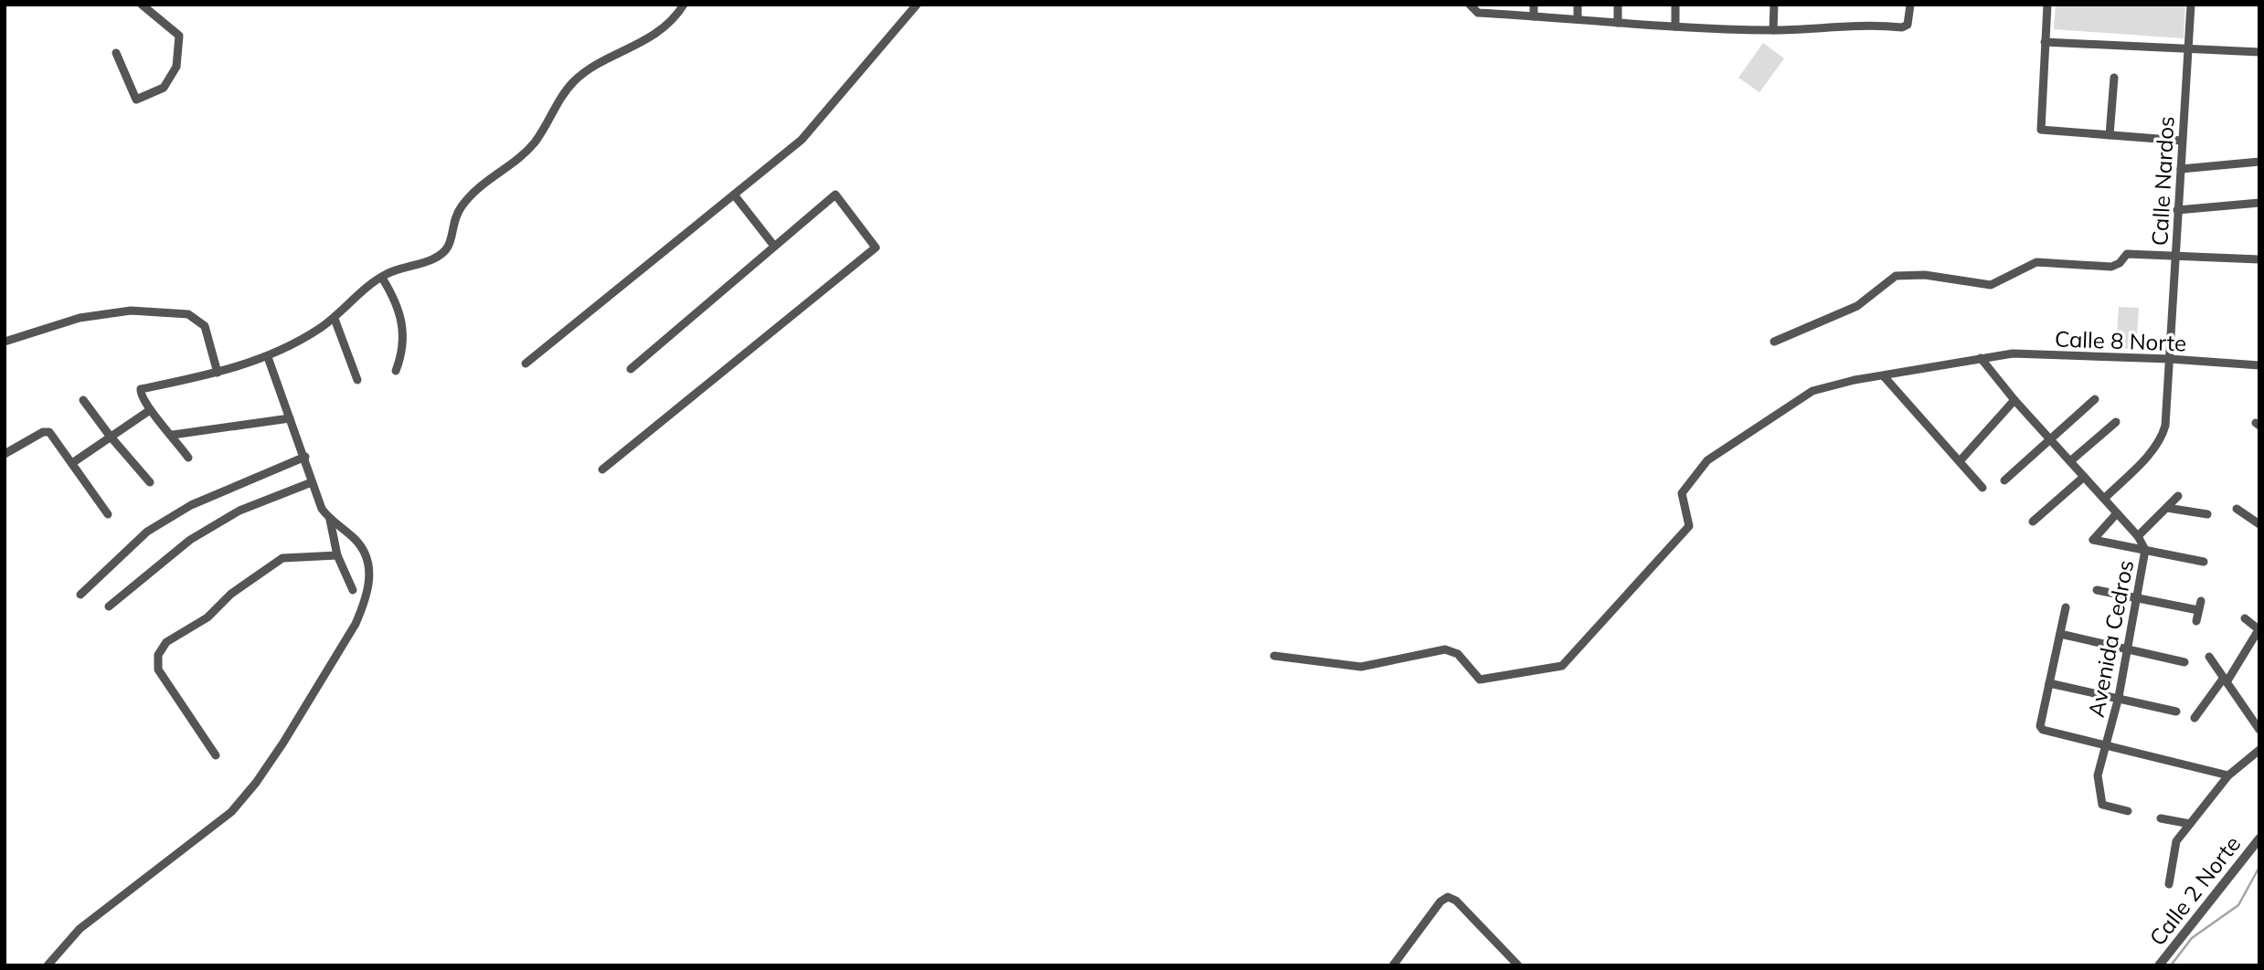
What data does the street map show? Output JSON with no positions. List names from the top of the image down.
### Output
{
  "streets": {
    "street": [
      "Calle Nardos",
      "Calle 8 Norte",
      "Avenida Cedros",
      "Calle 2 Norte"
    ]
  },
  "crossings": [
    ["Calle Nardos", "Calle 8 Norte"],
    ["Calle Nardos", "Avenida Cedros"],
    ["Calle 8 Norte", "Avenida Cedros"]
  ]
}
